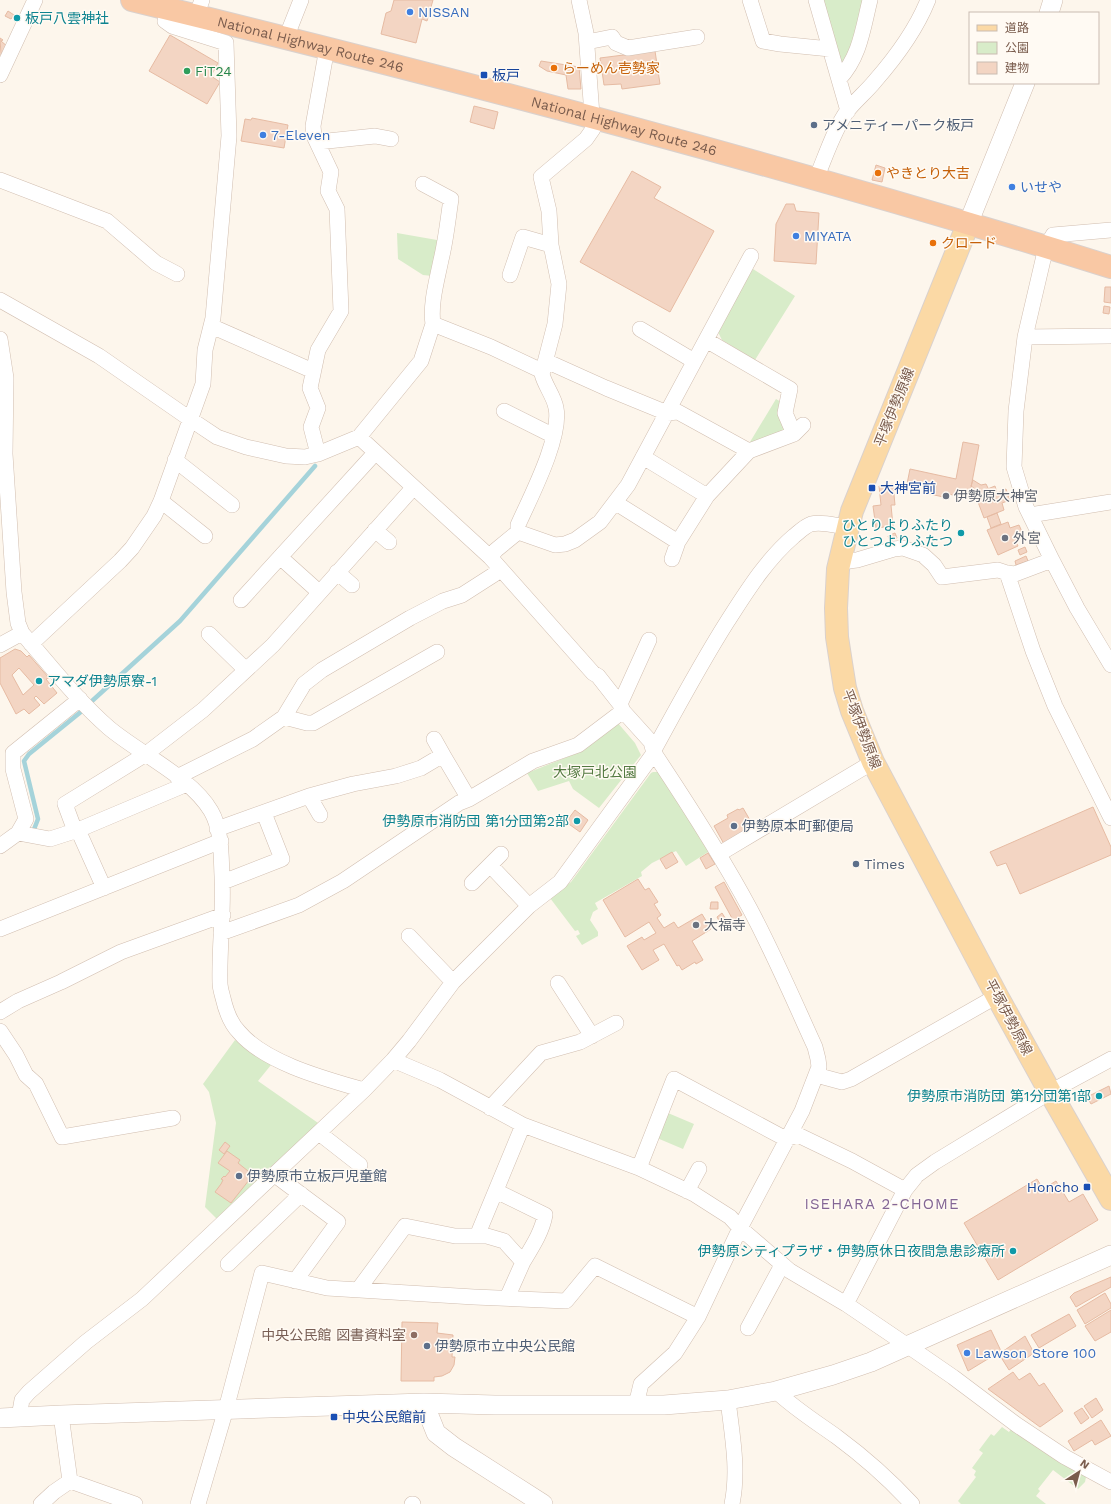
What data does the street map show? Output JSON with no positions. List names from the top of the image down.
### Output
{
  "streets": {
    "highway": ["National Highway Route 246"],
    "main road": ["平塚伊勢原線"]
  },
  "crossings": [
    ["National Highway Route 246", "平塚伊勢原線"]
  ],
  "districts": ["ISEHARA 2-CHOME"],
  "parks": ["大塚戸北公園"],
  "places": {
    "other": [
      "NISSAN",
      "板戸八雲神社",
      "らーめん壱勢家",
      "FiT24",
      "アメニティーパーク板戸",
      "7-Eleven",
      "やきとり大吉",
      "いせや",
      "MIYATA",
      "クロード",
      "伊勢原大神宮",
      "ひとりよりふたり ひとつよりふたつ",
      "外宮",
      "アマダ伊勢原寮-1",
      "伊勢原市消防団 第1分団第2部",
      "伊勢原本町郵便局",
      "Times",
      "大福寺",
      "伊勢原市消防団 第1分団第1部",
      "伊勢原市立板戸児童館",
      "伊勢原シティプラザ・伊勢原休日夜間急患診療所",
      "中央公民館 図書資料室",
      "伊勢原市立中央公民館",
      "Lawson Store 100"
    ],
    "transit": [
      "板戸",
      "大神宮前",
      "Honcho",
      "中央公民館前"
    ]
  },
  "legend": ["道路", "公園", "建物"],
  "north": "top right"
}
